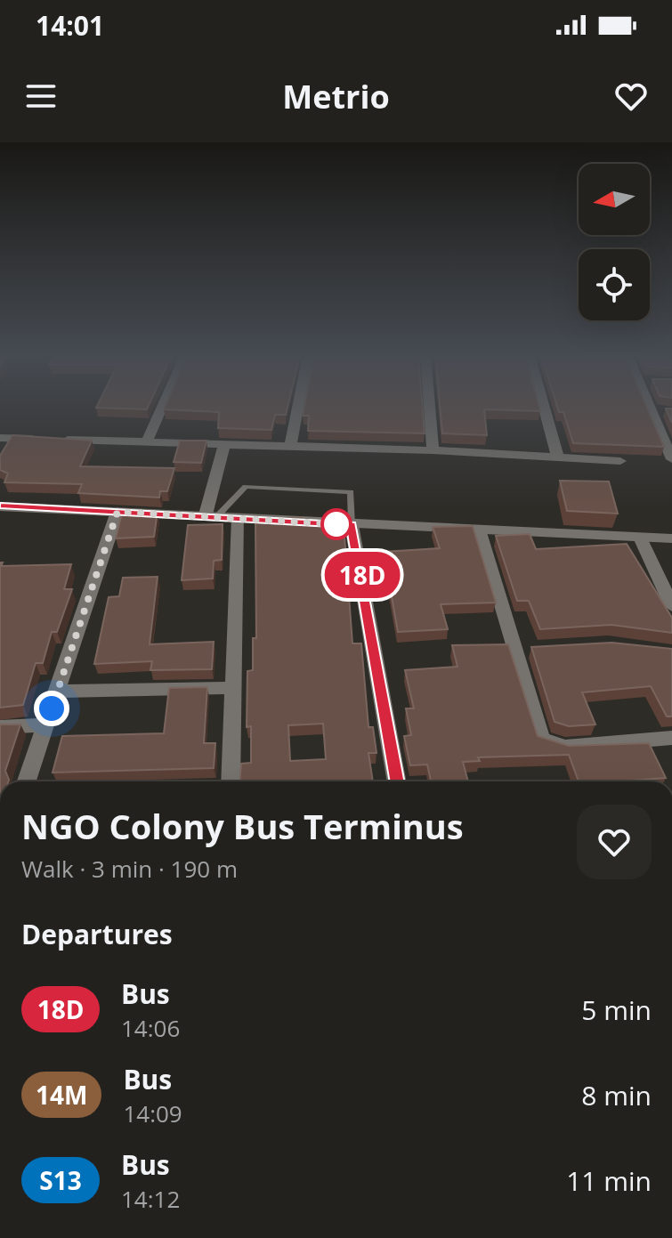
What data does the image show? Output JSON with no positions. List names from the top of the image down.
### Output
{
  "lines": ["bus line 18D"],
  "north": "left",
  "page": {
    "status": "14:01",
    "header": "Metrio",
    "on_map": "18D",
    "heading": [
      ["NGO Colony Bus Terminus", "Walk · 3 min · 190 m"],
      "Departures"
    ],
    "list": [
      {
        "mark": "18D",
        "name": "Bus",
        "note": "14:06",
        "value": "5 min"
      },
      {
        "mark": "14M",
        "name": "Bus",
        "note": "14:09",
        "value": "8 min"
      },
      {
        "mark": "S13",
        "name": "Bus",
        "note": "14:12",
        "value": "11 min"
      }
    ]
  }
}
